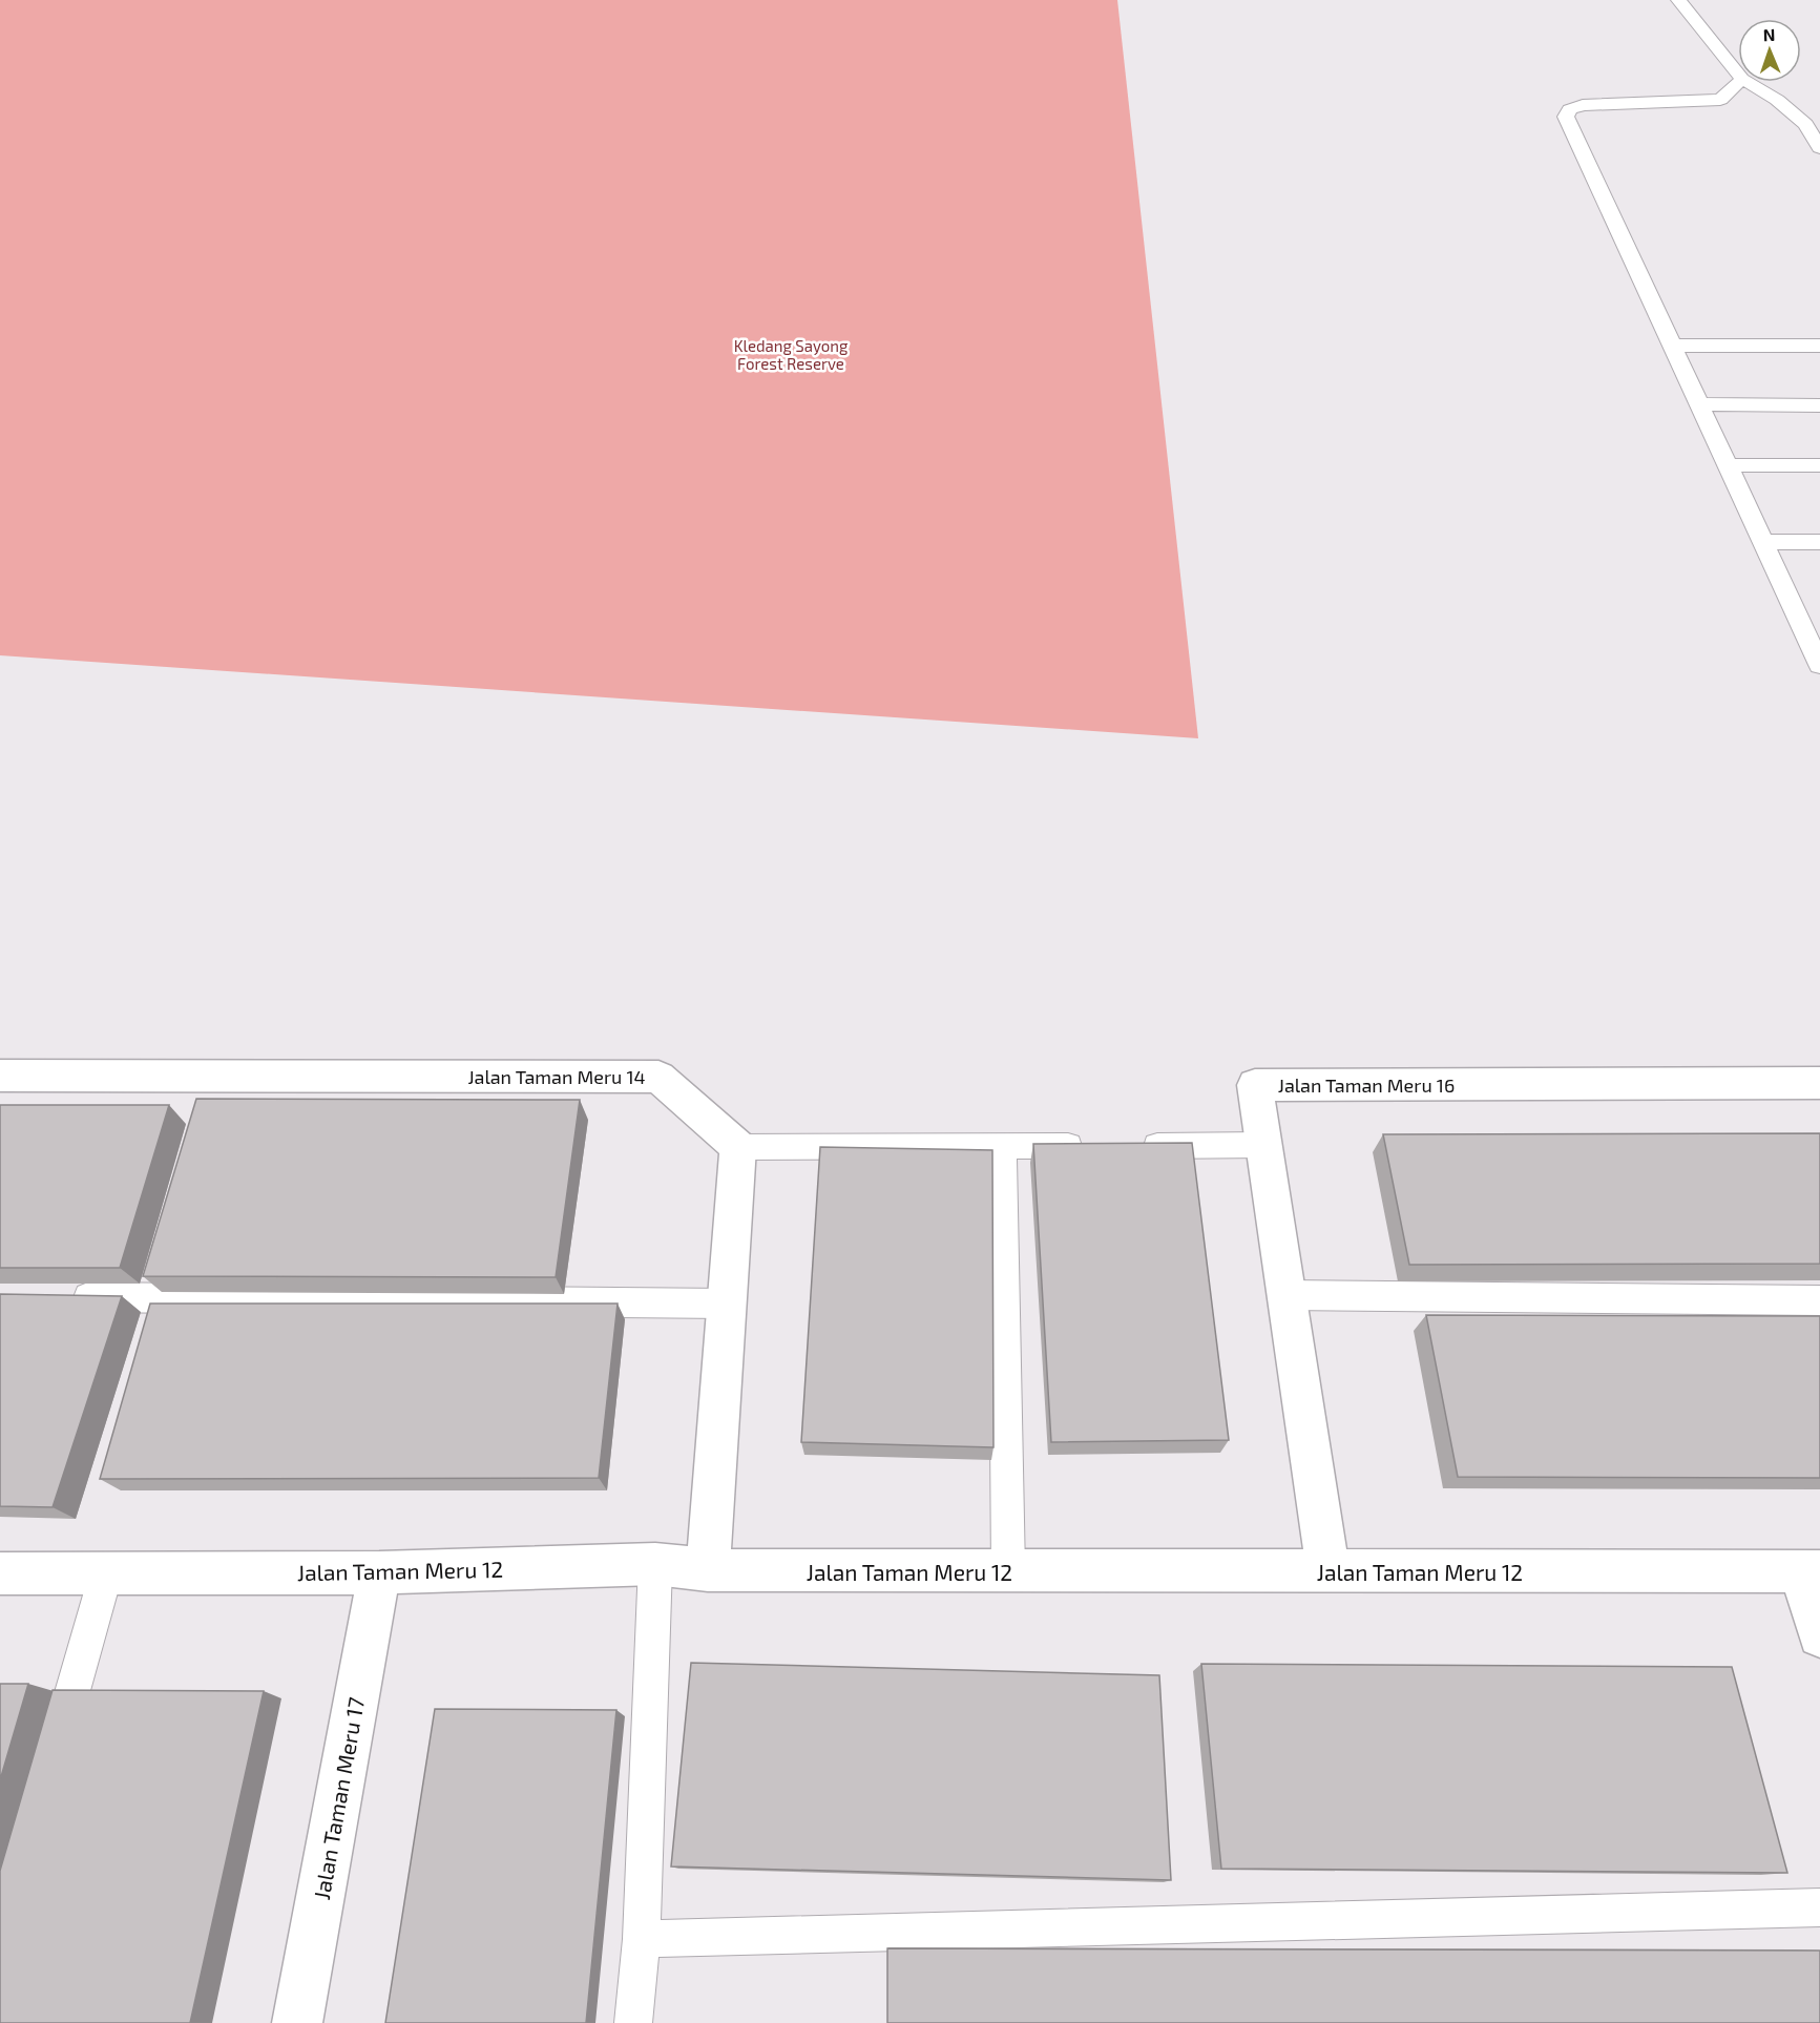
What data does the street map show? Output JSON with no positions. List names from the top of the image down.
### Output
{
  "streets": {
    "street": [
      "Jalan Taman Meru 14",
      "Jalan Taman Meru 16",
      "Jalan Taman Meru 12",
      "Jalan Taman Meru 17"
    ]
  },
  "crossings": [
    ["Jalan Taman Meru 16", "Jalan Taman Meru 12"],
    ["Jalan Taman Meru 12", "Jalan Taman Meru 17"]
  ],
  "parks": ["Kledang Sayong Forest Reserve"],
  "north": "top"
}
